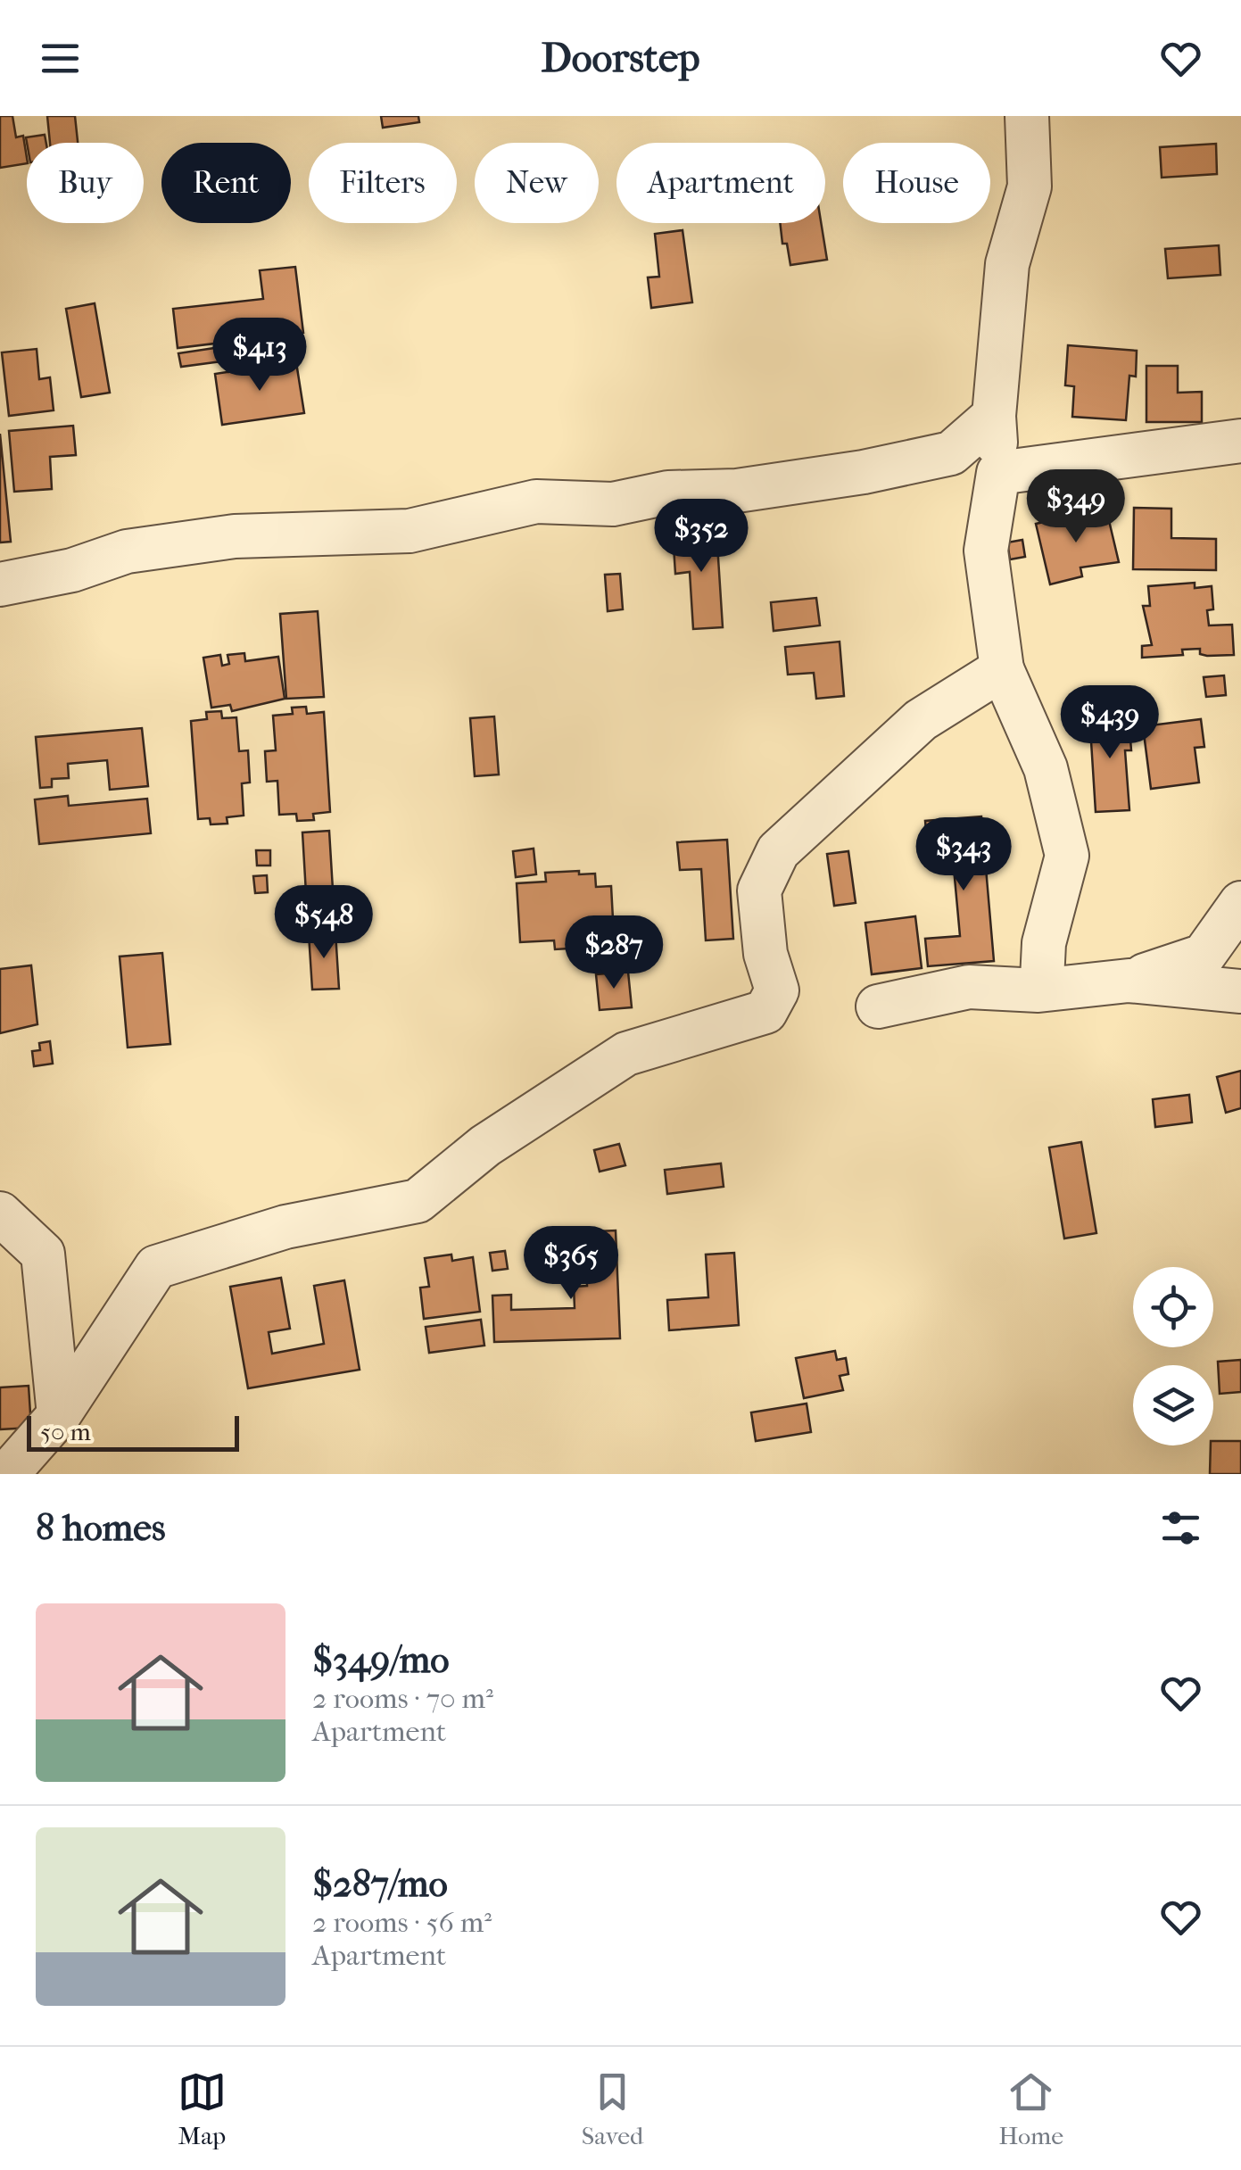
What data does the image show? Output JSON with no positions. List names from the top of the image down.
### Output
{
  "scale_bar": "50 m",
  "page": {
    "header": "Doorstep",
    "chip": [
      "Buy",
      "Rent",
      "Filters",
      "New",
      "Apartment",
      "House"
    ],
    "price": [
      "$413",
      "$349",
      "$352",
      "$439",
      "$343",
      "$548",
      "$287",
      "$365"
    ],
    "scale": "50 m",
    "heading": "8 homes",
    "list": [
      {
        "name": "$349/mo",
        "note": "2 rooms · 70 m² · Apartment"
      },
      {
        "name": "$287/mo",
        "note": "2 rooms · 56 m² · Apartment"
      }
    ],
    "tabs": ["Map", "Saved", "Home"]
  }
}
